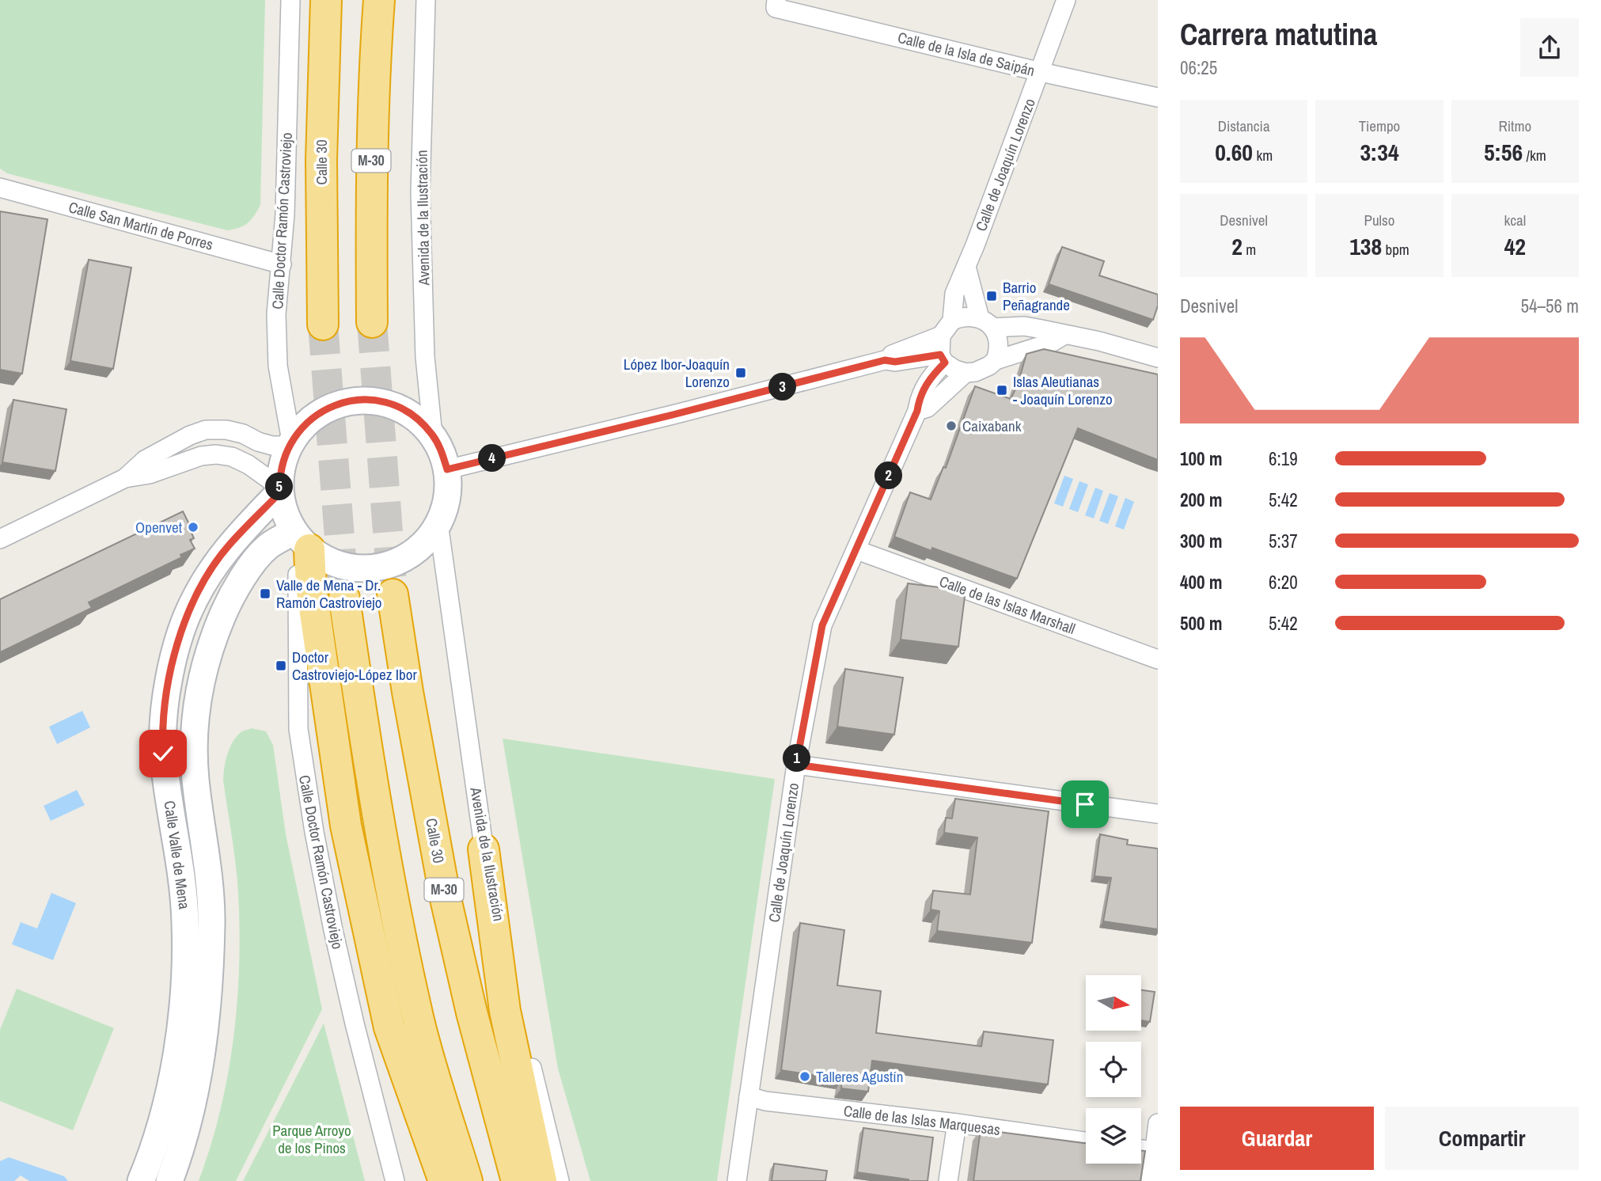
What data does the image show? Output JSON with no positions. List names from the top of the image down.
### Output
{
  "streets": {
    "highway": ["M-30", "Calle 30"],
    "main road": ["Calle Valle de Mena"],
    "street": [
      "Calle de la Isla de Saipán",
      "Calle de Joaquín Lorenzo",
      "Avenida de la Ilustración",
      "Calle Doctor Ramón Castroviejo",
      "Calle San Martín de Porres",
      "Calle de las Islas Marshall",
      "Calle de las Islas Marquesas"
    ]
  },
  "crossings": [
    ["Calle de la Isla de Saipán", "Calle de Joaquín Lorenzo"],
    ["Calle de Joaquín Lorenzo", "Calle de las Islas Marshall"],
    ["Calle de Joaquín Lorenzo", "Calle de las Islas Marquesas"],
    ["Avenida de la Ilustración", "Calle Doctor Ramón Castroviejo"],
    ["Avenida de la Ilustración", "Calle Valle de Mena"],
    ["Calle Doctor Ramón Castroviejo", "Calle San Martín de Porres"],
    ["Calle Doctor Ramón Castroviejo", "Calle Valle de Mena"]
  ],
  "parks": ["Parque Arroyo de los Pinos"],
  "places": {
    "transit": [
      "Barrio Peñagrande",
      "López Ibor-Joaquín Lorenzo",
      "Islas Aleutianas - Joaquín Lorenzo",
      "Valle de Mena - Dr. Ramón Castroviejo",
      "Doctor Castroviejo-López Ibor"
    ],
    "other": ["Caixabank", "Openvet", "Talleres Agustín"]
  },
  "north": "right",
  "page": {
    "heading": ["Carrera matutina", "06:25"],
    "stats": [
      ["Distancia", "0.60 km"],
      ["Tiempo", "3:34"],
      ["Ritmo", "5:56 /km"],
      ["Desnivel", "2 m"],
      ["Pulso", "138 bpm"],
      ["kcal", "42"]
    ],
    "chart": ["Desnivel", "54–56 m"],
    "pins": [
      "3",
      "4",
      "2",
      "5",
      "1"
    ],
    "list": [
      {
        "name": "100 m",
        "note": "6:19"
      },
      {
        "name": "200 m",
        "note": "5:42"
      },
      {
        "name": "300 m",
        "note": "5:37"
      },
      {
        "name": "400 m",
        "note": "6:20"
      },
      {
        "name": "500 m",
        "note": "5:42"
      }
    ],
    "buttons": ["Guardar", "Compartir"]
  }
}
